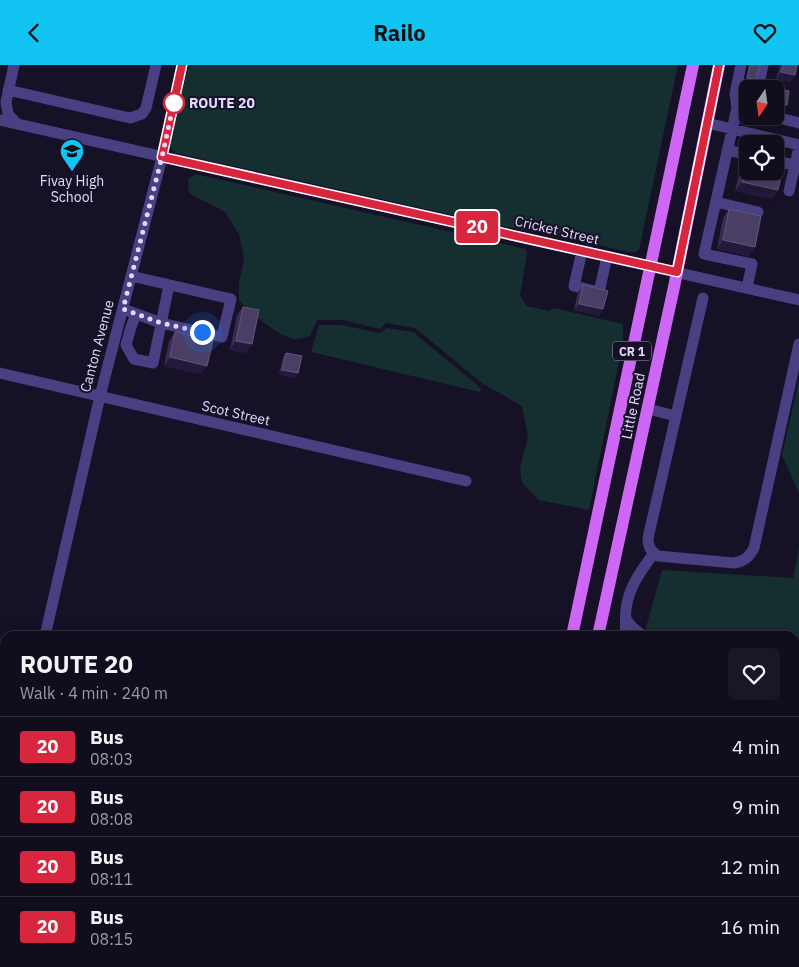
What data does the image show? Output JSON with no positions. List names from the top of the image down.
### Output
{
  "streets": {
    "main road": ["CR 1", "Little Road"],
    "street": ["Cricket Street", "Canton Avenue", "Scot Street"]
  },
  "crossings": [
    ["Cricket Street", "Canton Avenue"],
    ["Cricket Street", "Little Road"],
    ["Canton Avenue", "Scot Street"]
  ],
  "places": {
    "other": ["ROUTE 20"],
    "school or university": ["Fivay High School"]
  },
  "lines": ["bus line 20"],
  "north": "bottom",
  "page": {
    "header": "Railo",
    "on_map": "20",
    "heading": ["ROUTE 20", "Walk · 4 min · 240 m"],
    "list": [
      {
        "mark": "20",
        "name": "Bus",
        "note": "08:03",
        "value": "4 min"
      },
      {
        "mark": "20",
        "name": "Bus",
        "note": "08:08",
        "value": "9 min"
      },
      {
        "mark": "20",
        "name": "Bus",
        "note": "08:11",
        "value": "12 min"
      },
      {
        "mark": "20",
        "name": "Bus",
        "note": "08:15",
        "value": "16 min"
      }
    ]
  }
}
